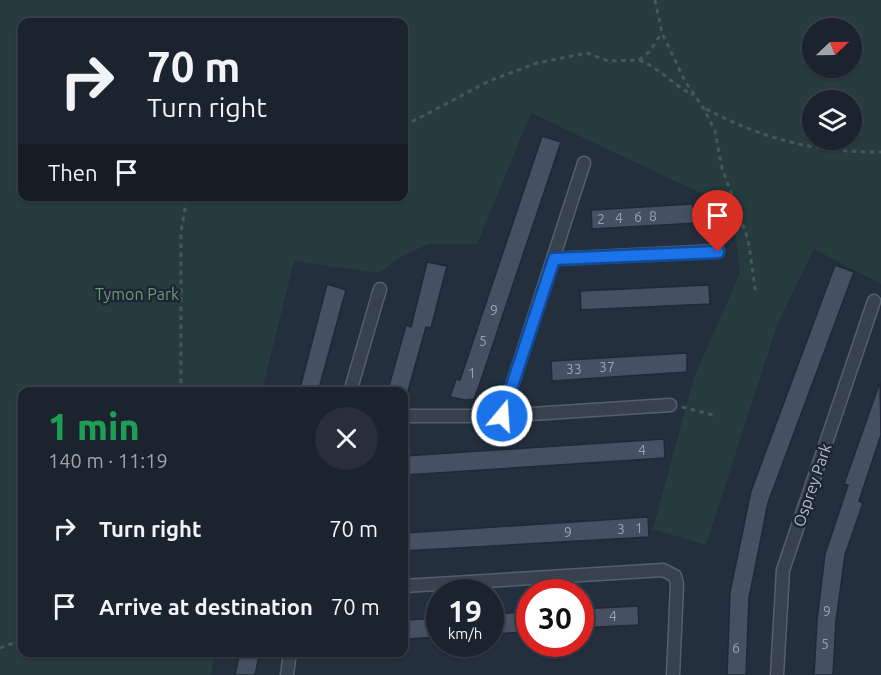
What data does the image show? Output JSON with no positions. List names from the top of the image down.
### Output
{
  "streets": {
    "street": ["Osprey Park"]
  },
  "parks": ["Tymon Park"],
  "house_numbers": [
    "8",
    "6",
    "4",
    "2",
    "9",
    "5",
    "37",
    "33",
    "1",
    "4",
    "1",
    "3",
    "9",
    "9",
    "4",
    "5",
    "6"
  ],
  "north": "right",
  "page": {
    "turn": ["70 m", "Turn right"],
    "then": "Then",
    "heading": ["1 min", "140 m · 11:19"],
    "list": [
      {
        "name": "Turn right",
        "value": "70 m"
      },
      {
        "name": "Arrive at destination",
        "value": "70 m"
      }
    ],
    "speed": "19 km/h",
    "limit": "30"
  }
}
